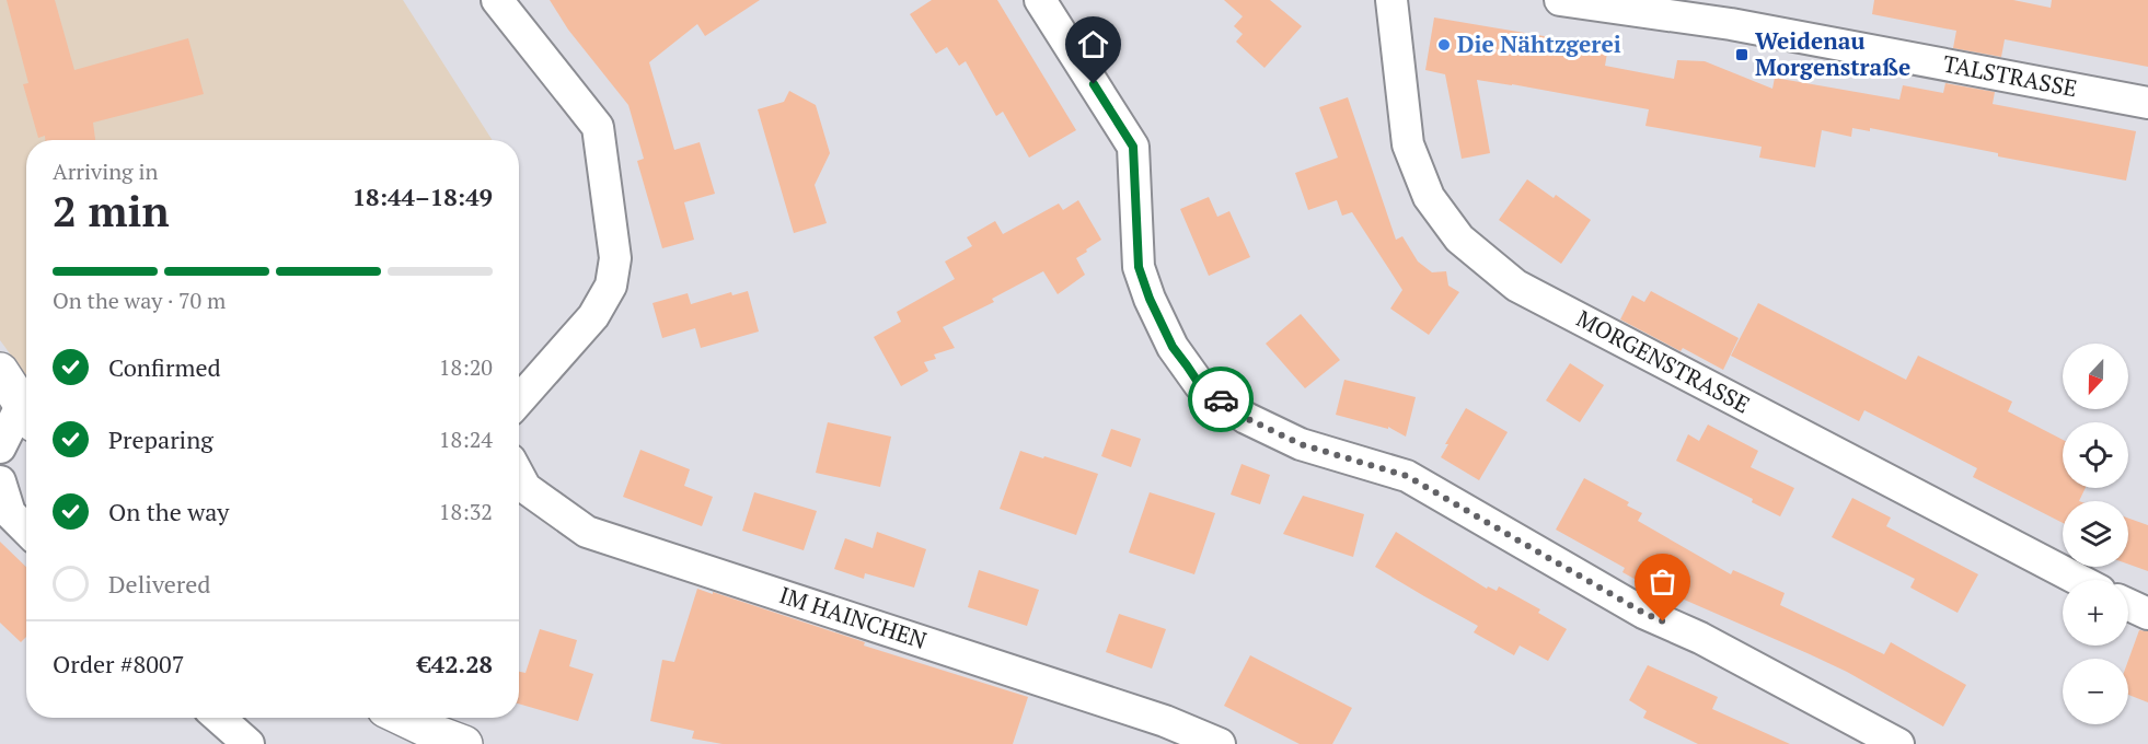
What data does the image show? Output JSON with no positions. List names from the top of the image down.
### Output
{
  "streets": {
    "street": ["TALSTRASSE", "MORGENSTRASSE", "IM HAINCHEN"]
  },
  "places": {
    "other": ["Die Nähtzgerei"],
    "transit": ["Weidenau Morgenstraße"]
  },
  "north": "bottom",
  "page": {
    "heading": ["2 min", "Arriving in", "18:44–18:49"],
    "panel": ["Order #8007", "€42.28"],
    "bar": "On the way · 70 m",
    "list": [
      ["Confirmed", "18:20"],
      ["Preparing", "18:24"],
      ["On the way", "18:32"],
      "Delivered"
    ],
    "map_buttons": ["+", "−"]
  }
}
